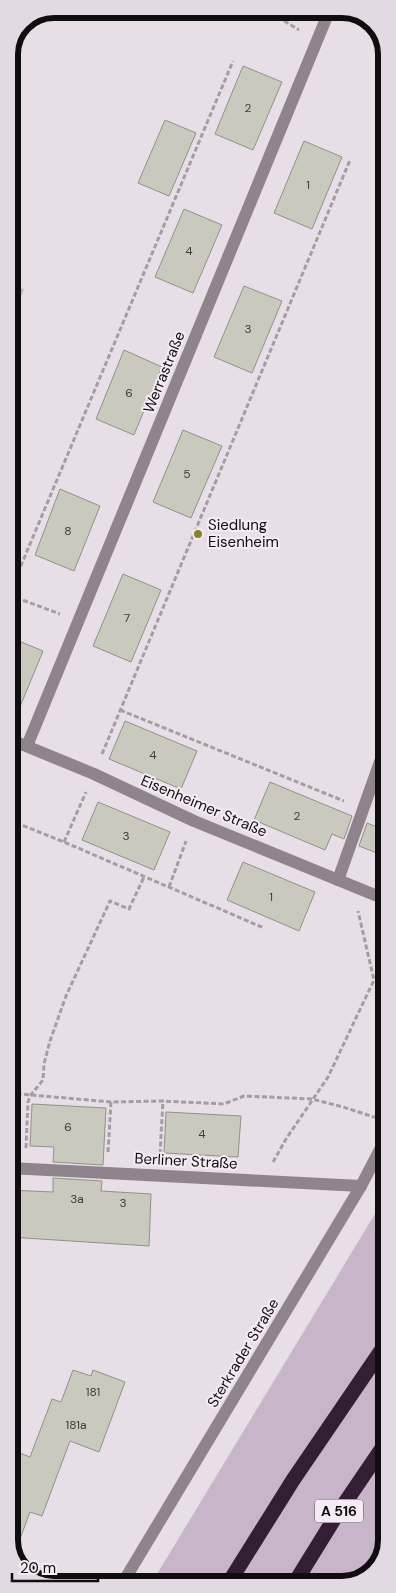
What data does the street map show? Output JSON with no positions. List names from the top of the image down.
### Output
{
  "streets": {
    "highway": ["A 516"],
    "street": [
      "Werrastraße",
      "Eisenheimer Straße",
      "Berliner Straße",
      "Sterkrader Straße"
    ]
  },
  "crossings": [
    ["Werrastraße", "Eisenheimer Straße"],
    ["Berliner Straße", "Sterkrader Straße"]
  ],
  "places": ["Siedlung Eisenheim"],
  "house_numbers": [
    "2",
    "1",
    "4",
    "3",
    "6",
    "5",
    "8",
    "7",
    "4",
    "2",
    "3",
    "1",
    "6",
    "4",
    "3a",
    "3",
    "181",
    "181a"
  ],
  "scale_bar": "20 m"
}
